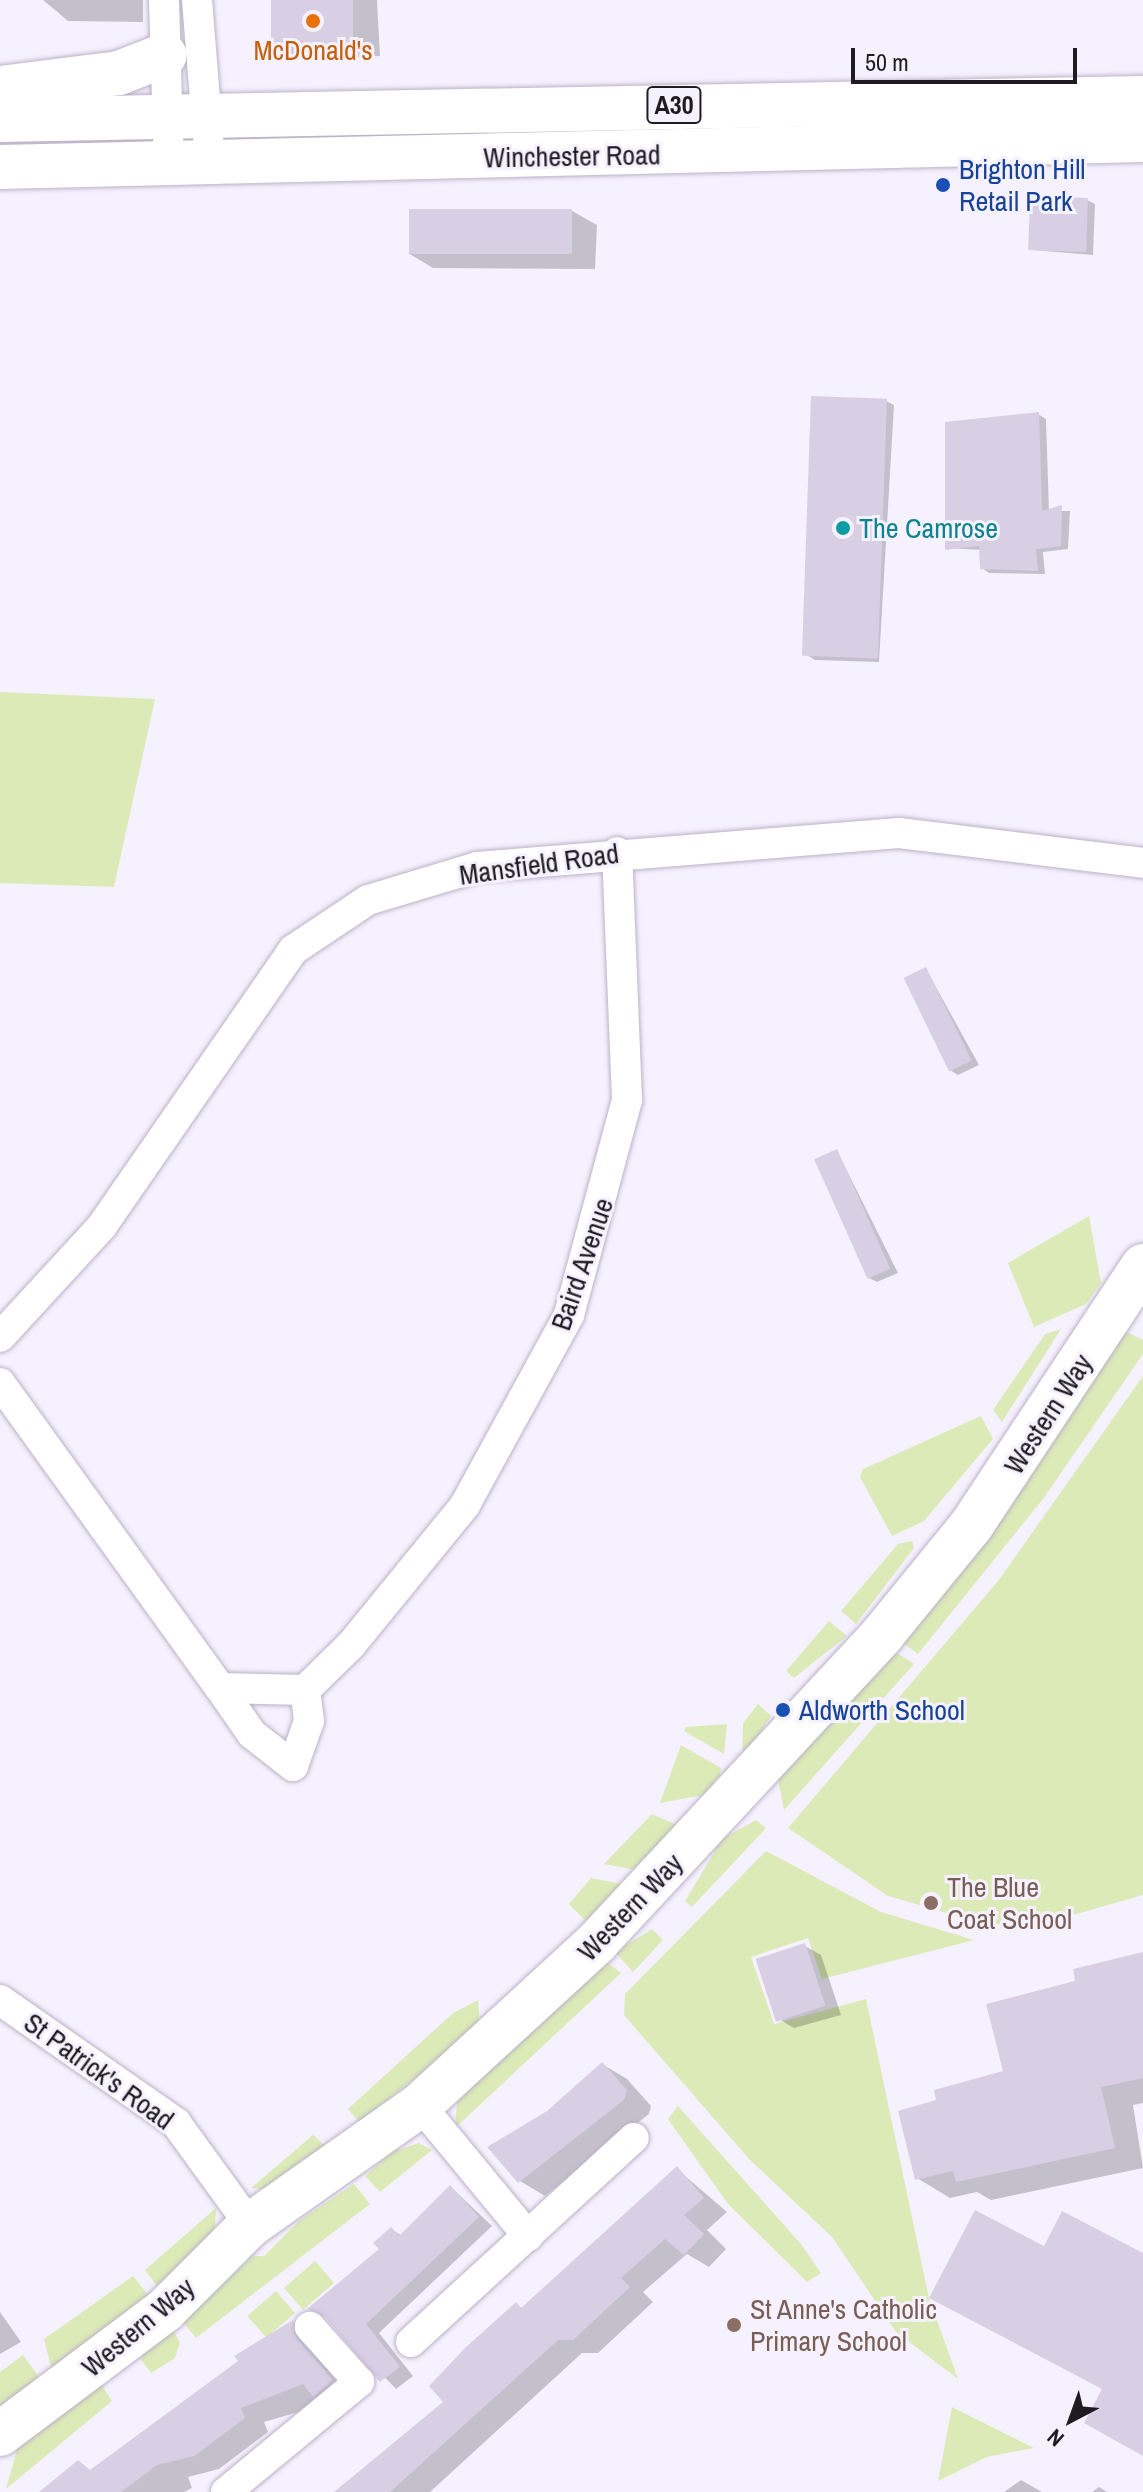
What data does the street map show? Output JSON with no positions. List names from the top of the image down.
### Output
{
  "streets": {
    "main road": ["A30", "Winchester Road", "Western Way"],
    "street": ["Mansfield Road", "Baird Avenue", "St Patrick's Road"]
  },
  "crossings": [
    ["Mansfield Road", "Baird Avenue"],
    ["Western Way", "St Patrick's Road"]
  ],
  "places": [
    "McDonald's",
    "Brighton Hill Retail Park",
    "The Camrose",
    "Aldworth School",
    "The Blue Coat School",
    "St Anne's Catholic Primary School"
  ],
  "scale_bar": "50 m",
  "north": "bottom left"
}
